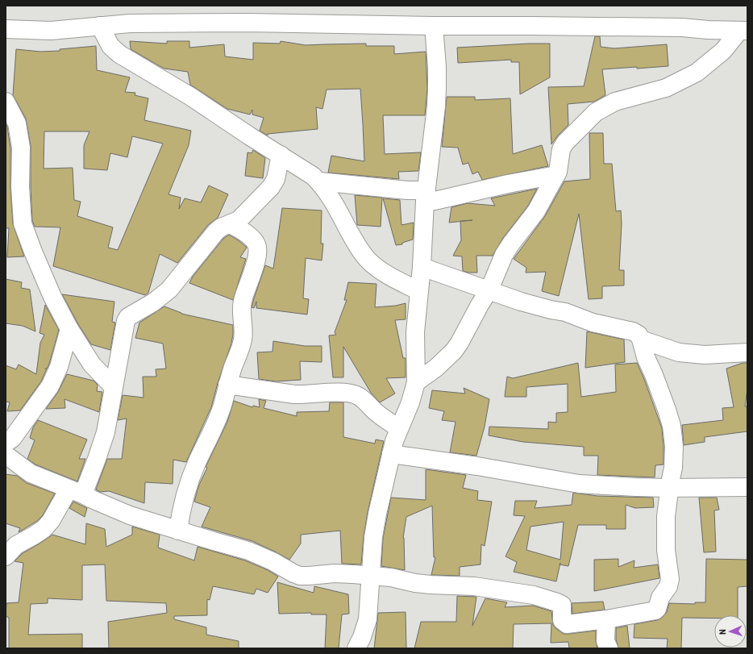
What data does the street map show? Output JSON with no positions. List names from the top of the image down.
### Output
{
  "north": "left"
}
